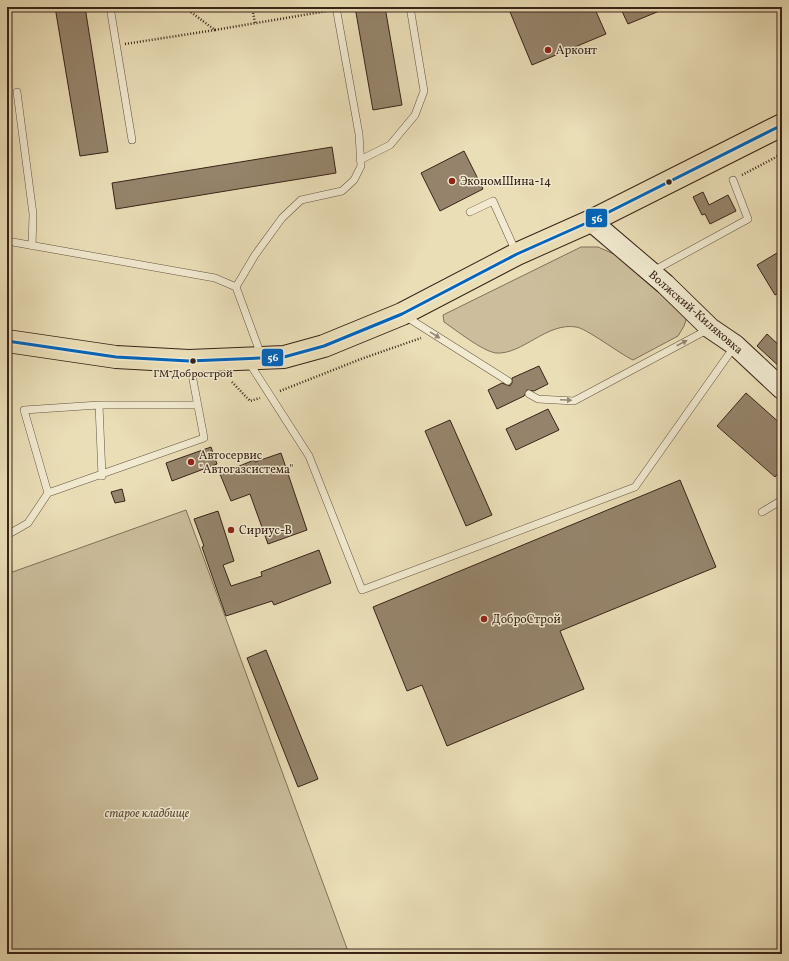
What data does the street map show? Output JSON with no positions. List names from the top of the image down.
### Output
{
  "streets": {
    "street": ["Волжский-Киляковка"]
  },
  "parks": ["старое кладбище"],
  "places": [
    "Арконт",
    "ЭкономШина-14",
    "ГМ Добрострой",
    "Автосервис \"Автогазсистема\"",
    "Сириус-В",
    "ДоброСтрой"
  ],
  "lines": ["transit line 56"]
}
